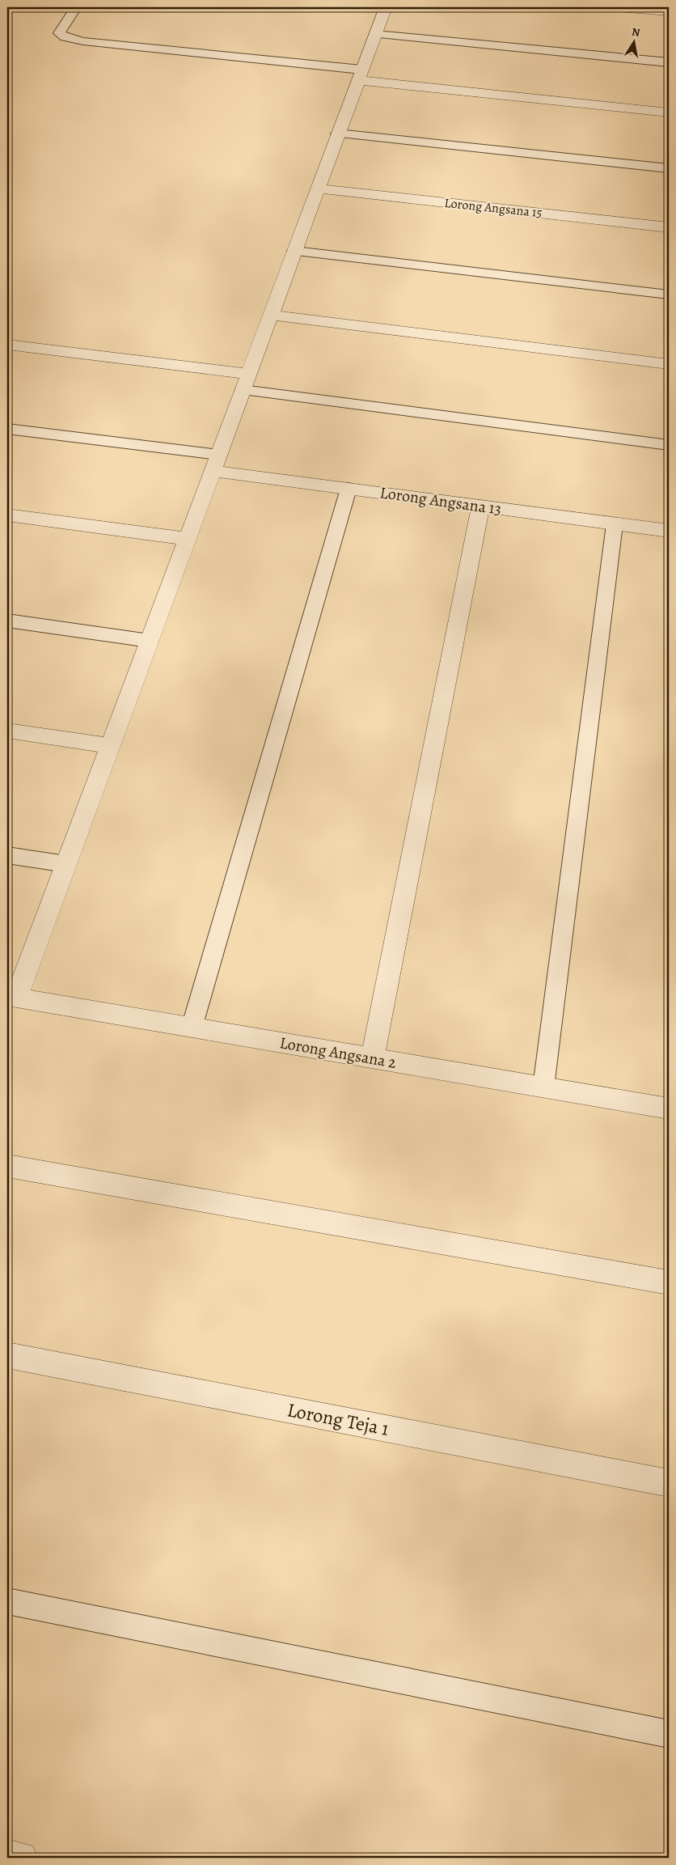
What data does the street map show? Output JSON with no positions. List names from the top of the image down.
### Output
{
  "streets": {
    "street": [
      "Lorong Angsana 15",
      "Lorong Angsana 13",
      "Lorong Angsana 2",
      "Lorong Teja 1"
    ]
  },
  "north": "top"
}
